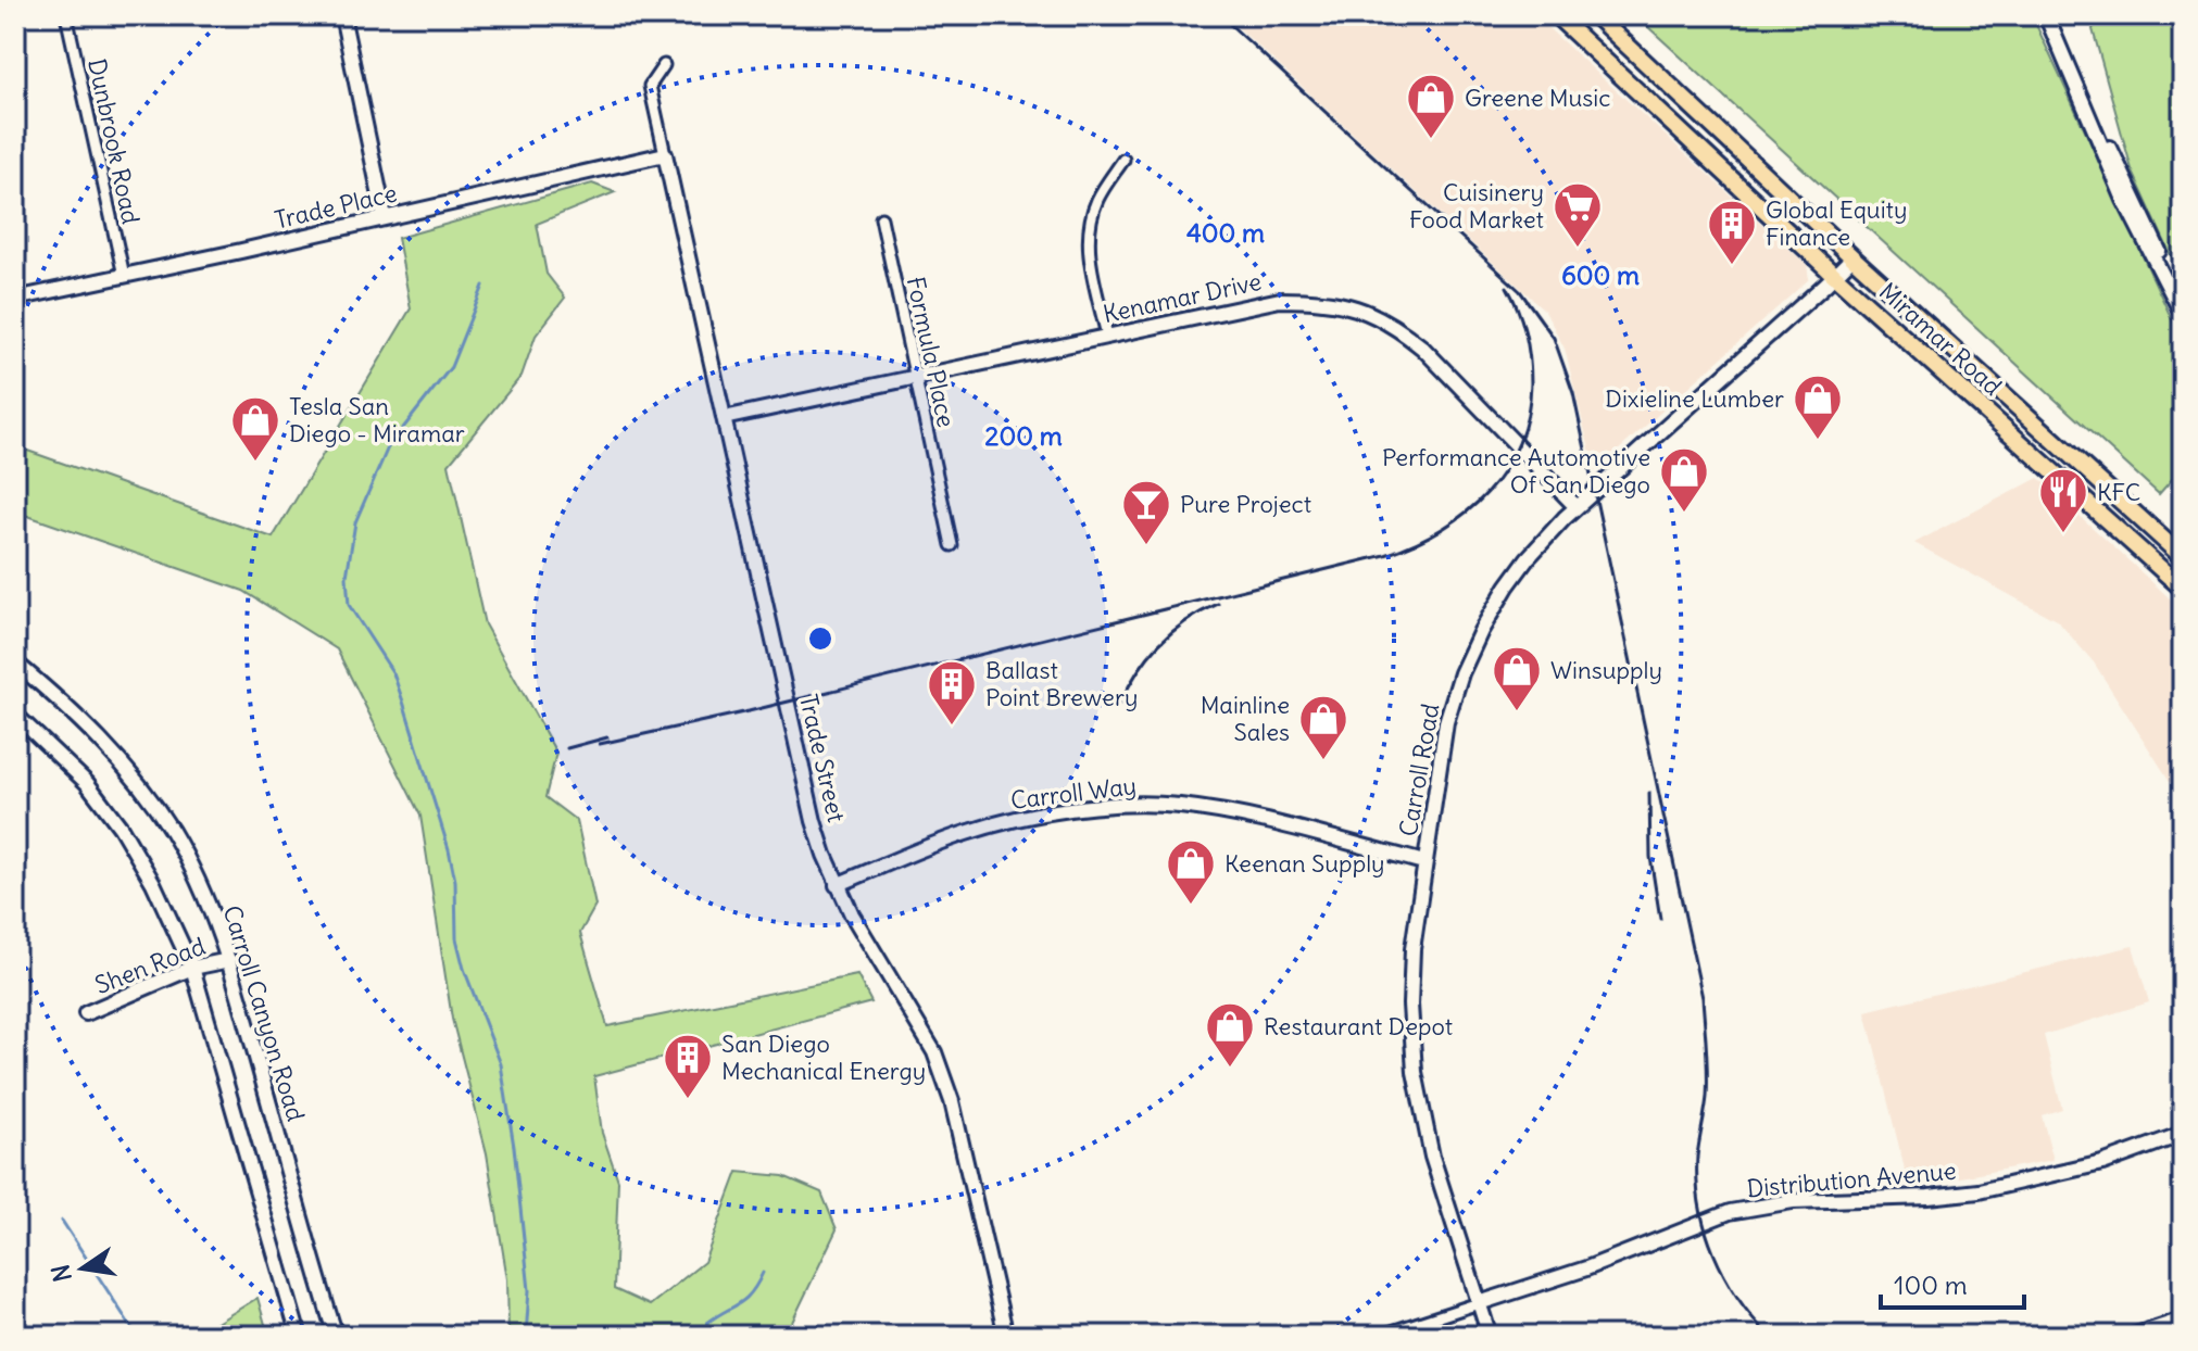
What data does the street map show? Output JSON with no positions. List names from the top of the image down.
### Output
{
  "streets": {
    "main road": ["Miramar Road"],
    "street": [
      "Dunbrook Road",
      "Trade Place",
      "Kenamar Drive",
      "Formula Place",
      "Trade Street",
      "Carroll Road",
      "Carroll Way",
      "Shen Road",
      "Carroll Canyon Road",
      "Distribution Avenue"
    ]
  },
  "crossings": [
    ["Dunbrook Road", "Trade Place"],
    ["Trade Place", "Trade Street"],
    ["Kenamar Drive", "Formula Place"],
    ["Kenamar Drive", "Trade Street"],
    ["Kenamar Drive", "Carroll Road"],
    ["Miramar Road", "Carroll Road"],
    ["Trade Street", "Carroll Way"],
    ["Carroll Road", "Carroll Way"],
    ["Carroll Road", "Distribution Avenue"],
    ["Shen Road", "Carroll Canyon Road"]
  ],
  "places": {
    "shop": [
      "Greene Music",
      "Dixieline Lumber",
      "Tesla San Diego - Miramar",
      "Performance Automotive Of San Diego",
      "Winsupply",
      "Mainline Sales",
      "Keenan Supply",
      "Restaurant Depot"
    ],
    "supermarket": ["Cuisinery Food Market"],
    "building": ["Global Equity Finance", "Ballast Point Brewery", "San Diego Mechanical Energy"],
    "restaurant": ["KFC"],
    "bar": ["Pure Project"]
  },
  "scale_bar": "100 m",
  "north": "left",
  "rings": ["400 m", "600 m", "200 m"]
}
